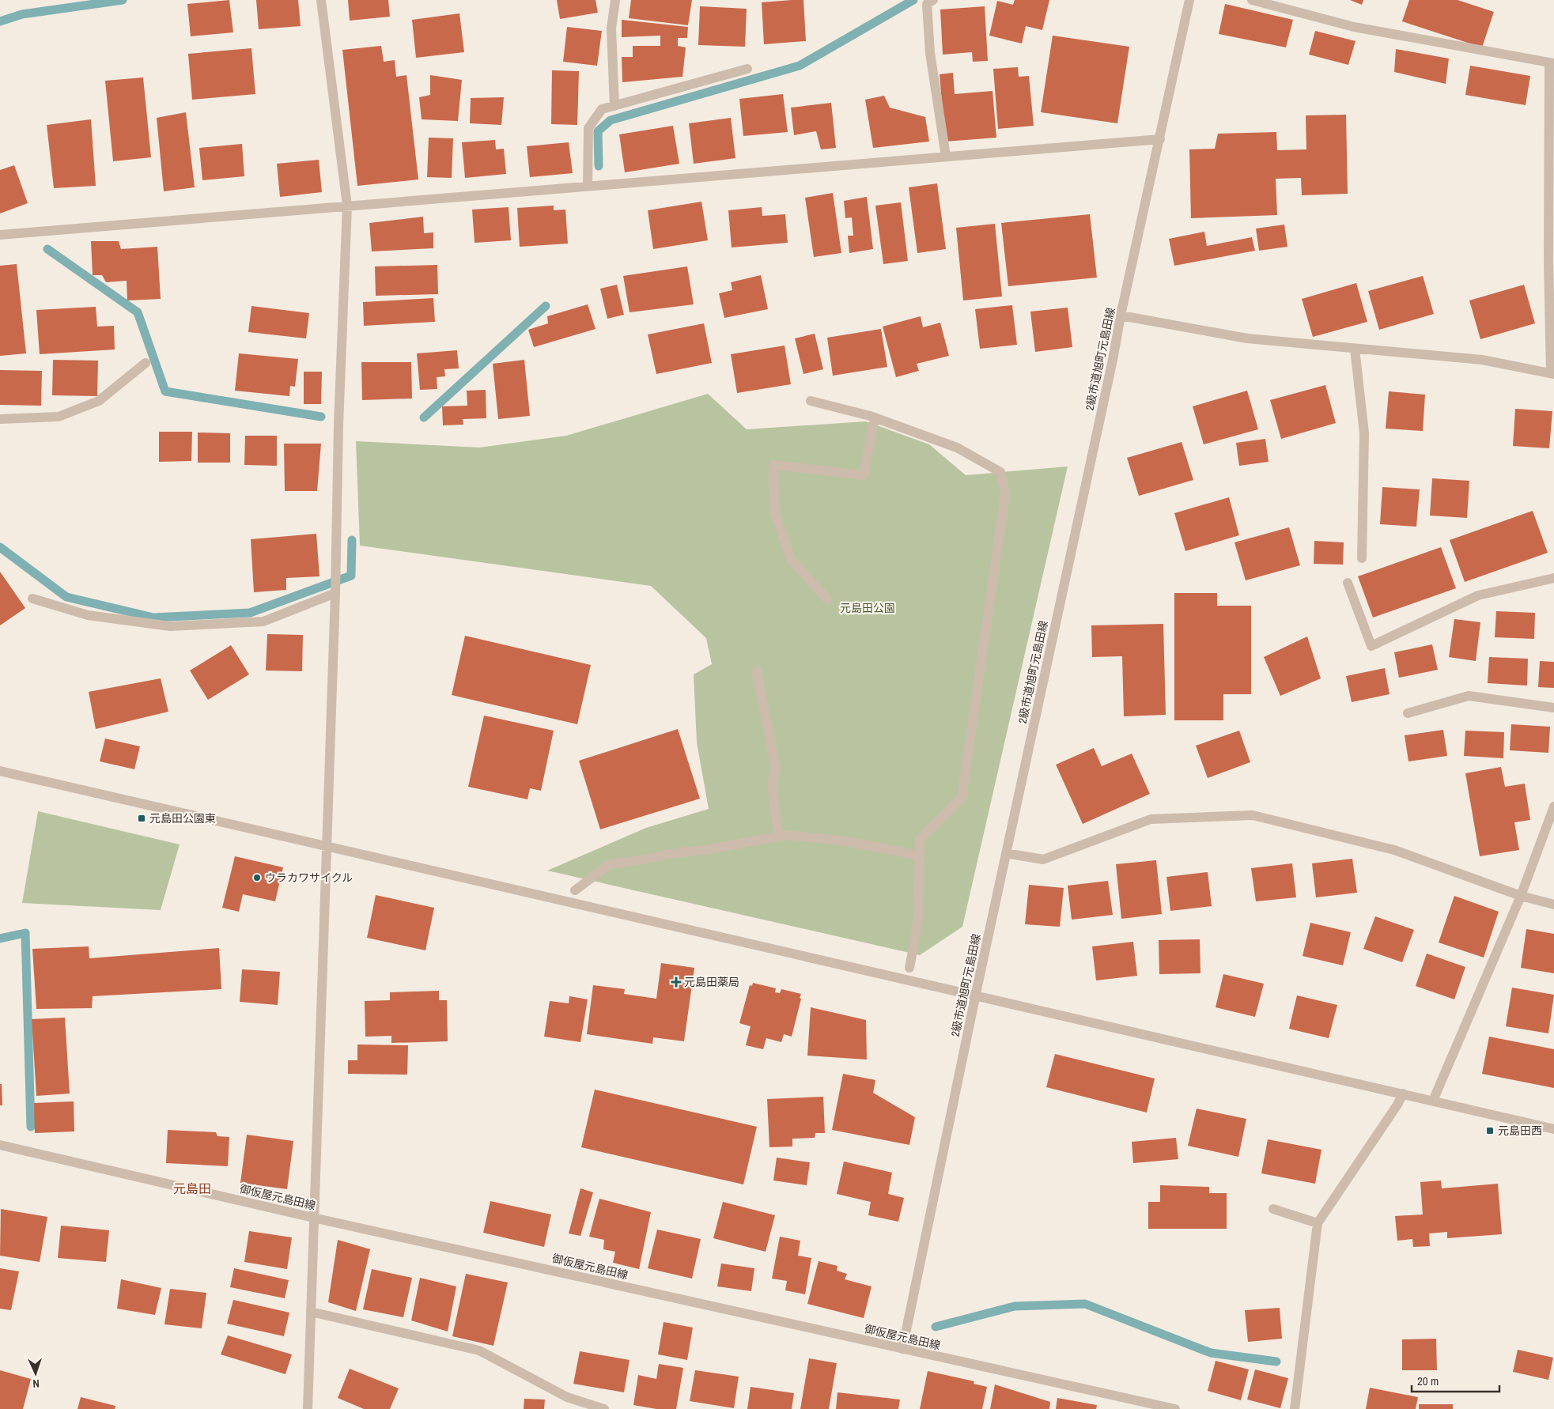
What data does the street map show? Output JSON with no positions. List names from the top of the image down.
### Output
{
  "streets": {
    "street": ["2級市道旭町元島田線", "御仮屋元島田線"]
  },
  "crossings": [
    ["2級市道旭町元島田線", "御仮屋元島田線"]
  ],
  "districts": ["元島田"],
  "parks": ["元島田公園"],
  "places": {
    "transit": ["元島田公園東", "元島田西"],
    "other": ["ウラカワサイクル"],
    "health": ["元島田薬局"]
  },
  "scale_bar": "20 m",
  "north": "bottom"
}
